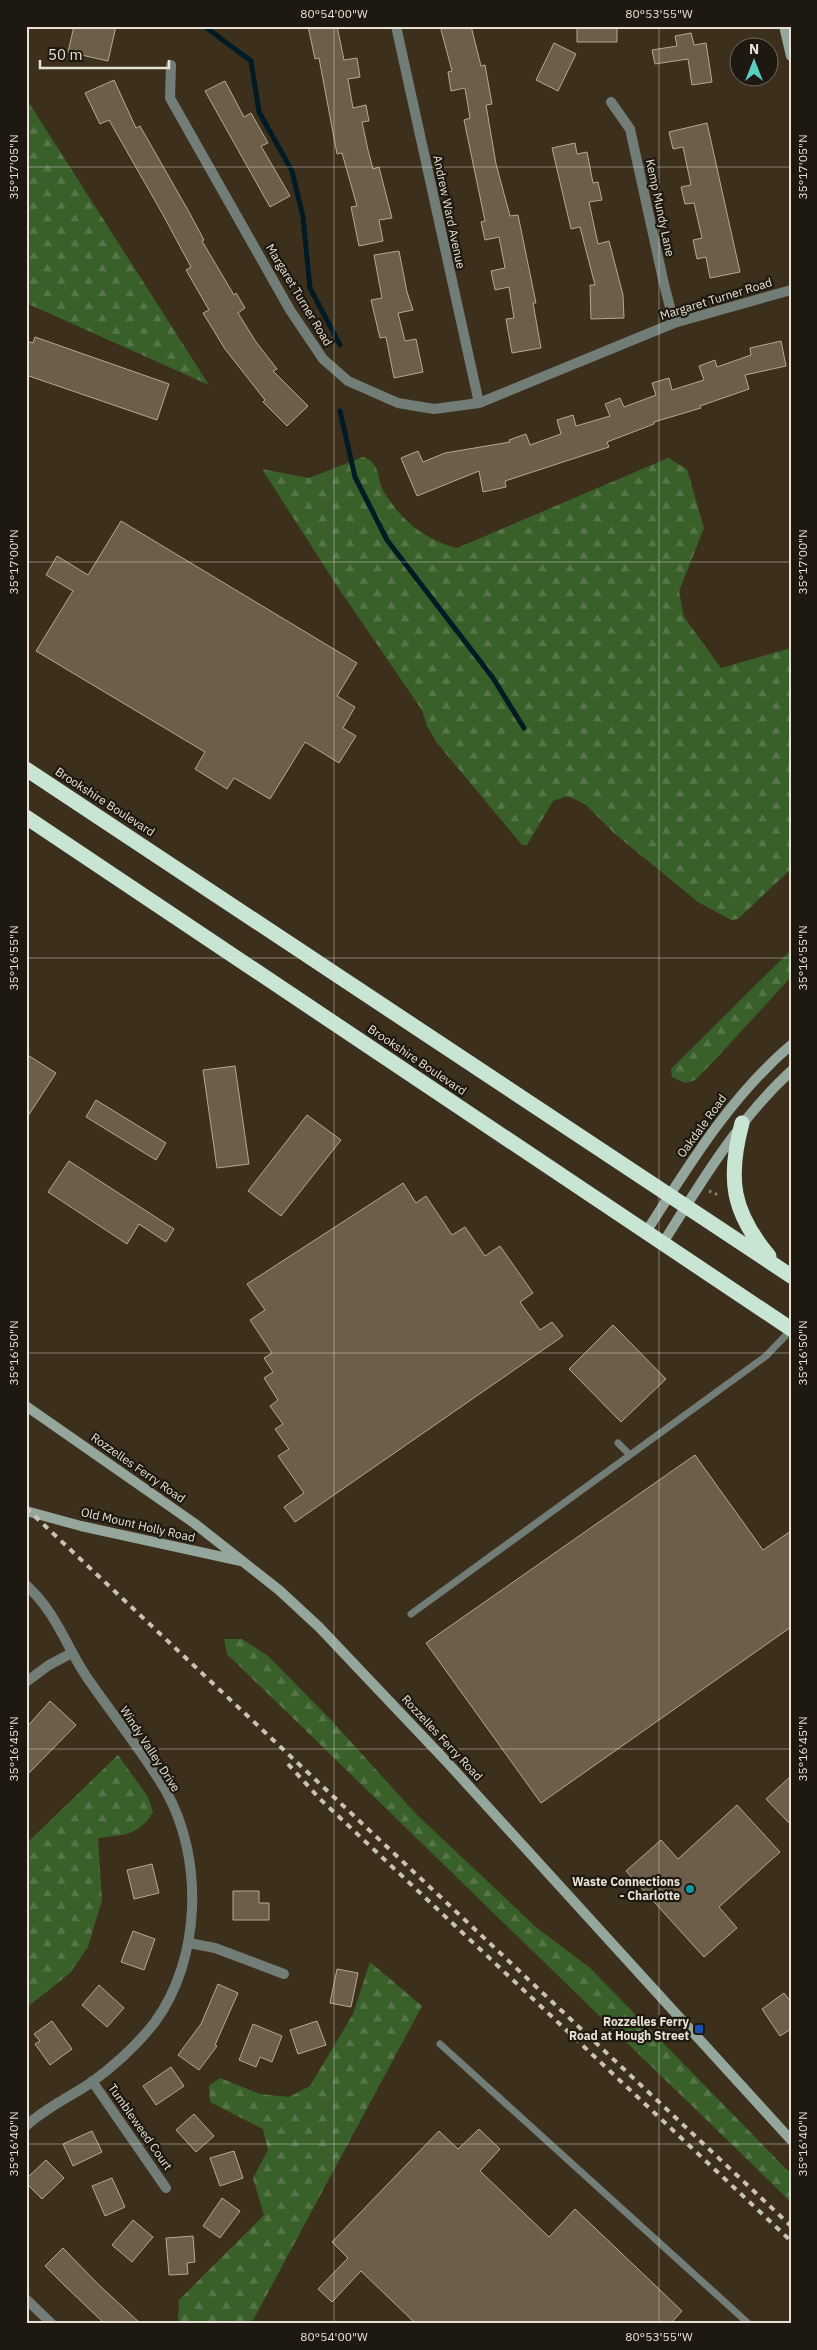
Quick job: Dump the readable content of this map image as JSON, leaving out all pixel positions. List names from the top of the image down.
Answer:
{
  "streets": {
    "highway": ["Brookshire Boulevard"],
    "street": [
      "Kemp Mundy Lane",
      "Andrew Ward Avenue",
      "Margaret Turner Road",
      "Oakdale Road",
      "Rozzelles Ferry Road",
      "Old Mount Holly Road",
      "Windy Valley Drive",
      "Tumbleweed Court"
    ]
  },
  "crossings": [
    ["Kemp Mundy Lane", "Margaret Turner Road"],
    ["Andrew Ward Avenue", "Margaret Turner Road"],
    ["Brookshire Boulevard", "Oakdale Road"],
    ["Rozzelles Ferry Road", "Old Mount Holly Road"],
    ["Windy Valley Drive", "Tumbleweed Court"]
  ],
  "places": {
    "other": ["Waste Connections - Charlotte"],
    "transit": ["Rozzelles Ferry Road at Hough Street"]
  },
  "scale_bar": "50 m",
  "north": "top",
  "coordinates": [
    "80°54'00\"W",
    "80°53'55\"W",
    "35°17'05\"N",
    "35°17'00\"N",
    "35°16'55\"N",
    "35°16'50\"N",
    "35°16'45\"N",
    "35°16'40\"N"
  ]
}
